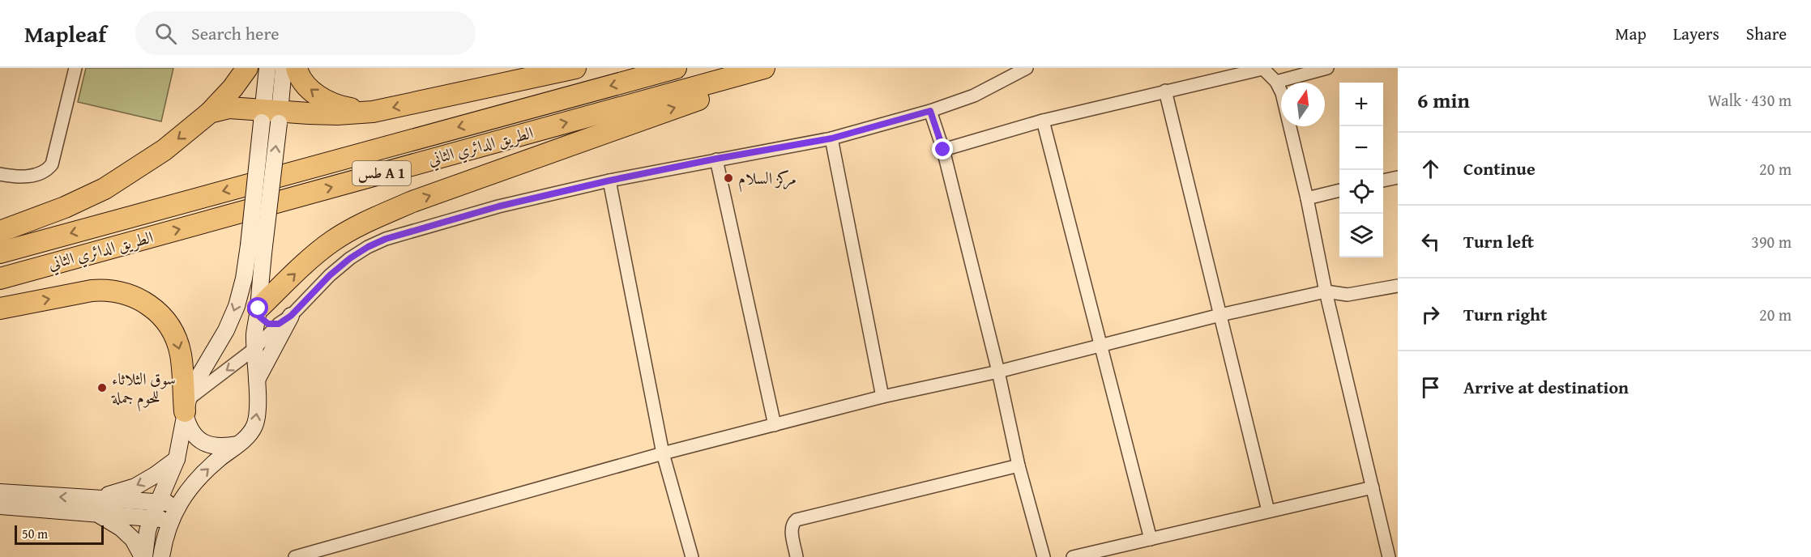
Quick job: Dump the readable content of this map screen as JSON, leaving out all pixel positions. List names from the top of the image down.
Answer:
{
  "streets": {
    "highway": ["الطريق الدائري الثاني", "طس A 1"]
  },
  "places": ["مركز السلام", "سوق الثلاثاء للحوم جملة"],
  "scale_bar": "50 m",
  "north": "top",
  "page": {
    "header": "Mapleaf",
    "search": "Search here",
    "nav": ["Map", "Layers", "Share"],
    "heading": ["6 min", "Walk · 430 m"],
    "map_buttons": ["+", "−"],
    "list": [
      ["Continue", "20 m"],
      ["Turn left", "390 m"],
      ["Turn right", "20 m"],
      "Arrive at destination"
    ],
    "scale": "50 m"
  }
}
